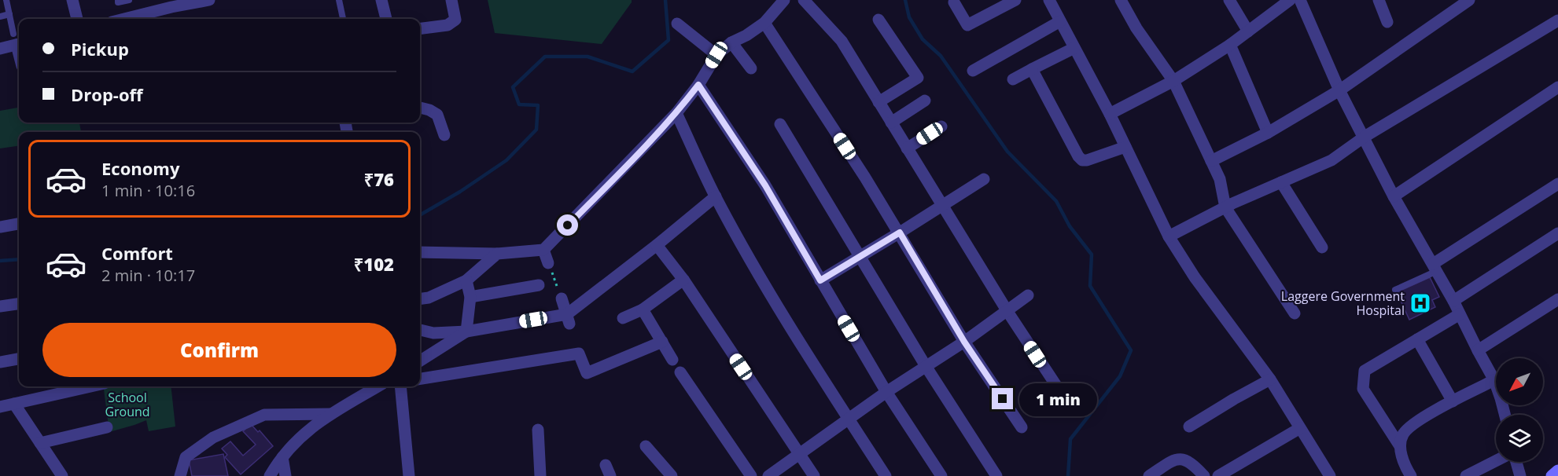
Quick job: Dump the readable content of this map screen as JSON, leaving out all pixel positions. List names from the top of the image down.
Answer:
{
  "parks": ["School Ground"],
  "places": {
    "hospital": ["Laggere Government Hospital"]
  },
  "north": "bottom left",
  "page": {
    "banner": ["Pickup", "Drop-off"],
    "list": [
      {
        "name": "Economy",
        "note": "1 min · 10:16",
        "value": "₹76"
      },
      {
        "name": "Comfort",
        "note": "2 min · 10:17",
        "value": "₹102"
      }
    ],
    "buttons": "Confirm",
    "bubble": "1 min"
  }
}
